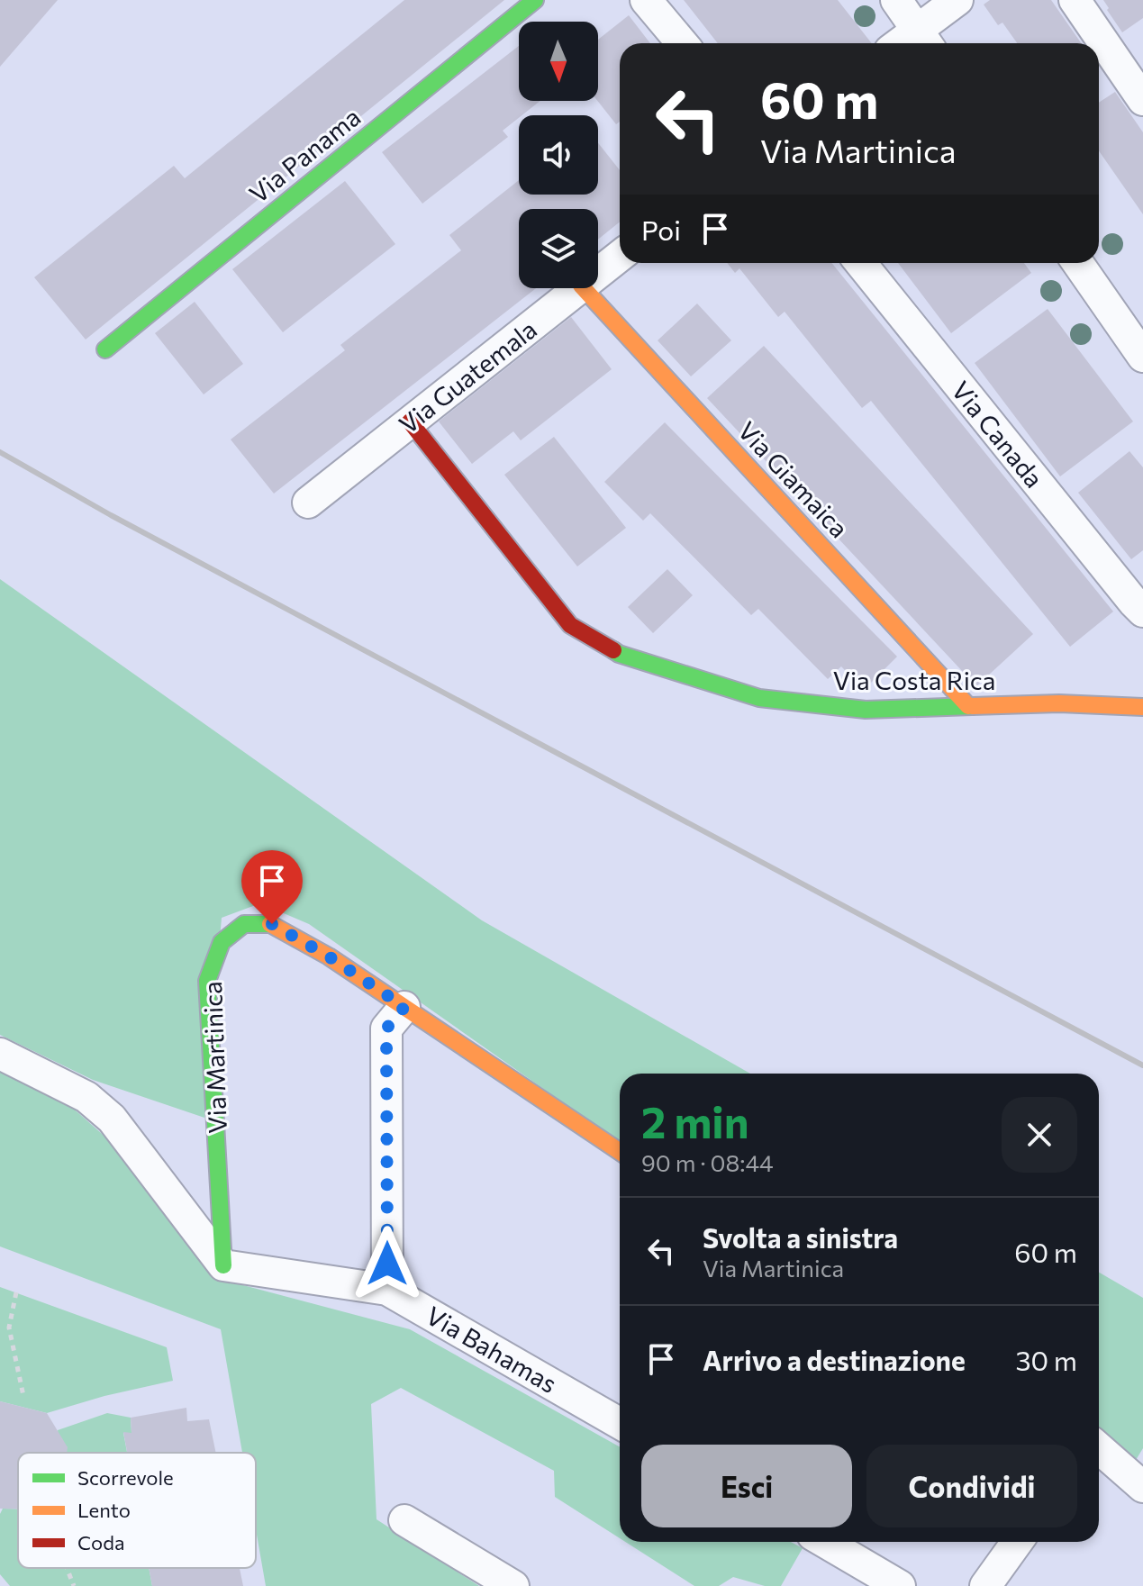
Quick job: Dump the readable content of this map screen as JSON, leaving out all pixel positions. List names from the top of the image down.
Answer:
{
  "streets": {
    "street": [
      "Via Panama",
      "Via Guatemala",
      "Via Canada",
      "Via Giamaica",
      "Via Costa Rica",
      "Via Martinica",
      "Via Bahamas"
    ]
  },
  "crossings": [
    ["Via Guatemala", "Via Costa Rica"],
    ["Via Giamaica", "Via Costa Rica"],
    ["Via Martinica", "Via Bahamas"]
  ],
  "legend": ["Scorrevole", "Lento", "Coda"],
  "north": "bottom",
  "page": {
    "turn": ["60 m", "Via Martinica"],
    "then": "Poi",
    "heading": ["2 min", "90 m · 08:44"],
    "list": [
      {
        "name": "Svolta a sinistra",
        "note": "Via Martinica",
        "value": "60 m"
      },
      {
        "name": "Arrivo a destinazione",
        "value": "30 m"
      }
    ],
    "buttons": ["Esci", "Condividi"]
  }
}
